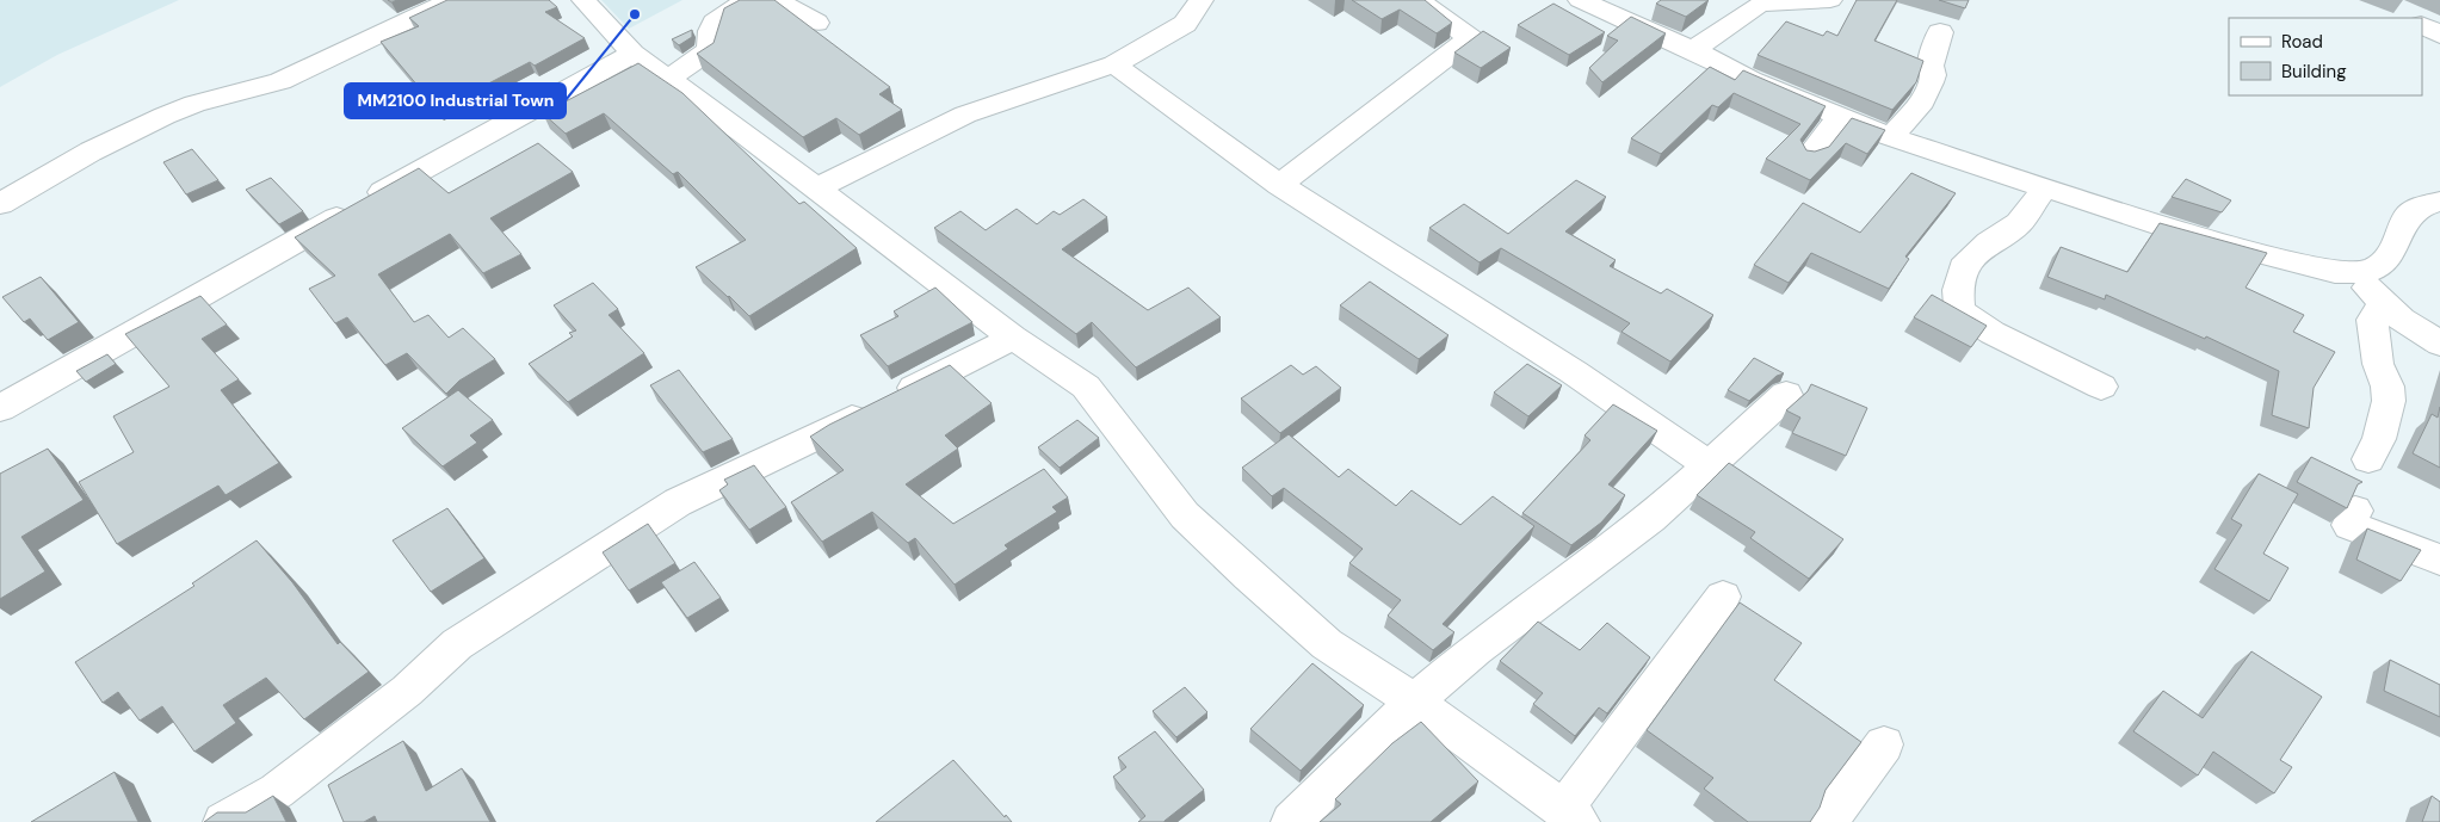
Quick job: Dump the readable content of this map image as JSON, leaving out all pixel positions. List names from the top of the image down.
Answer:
{
  "places": ["MM2100 Industrial Town"],
  "legend": ["Road", "Building"]
}
